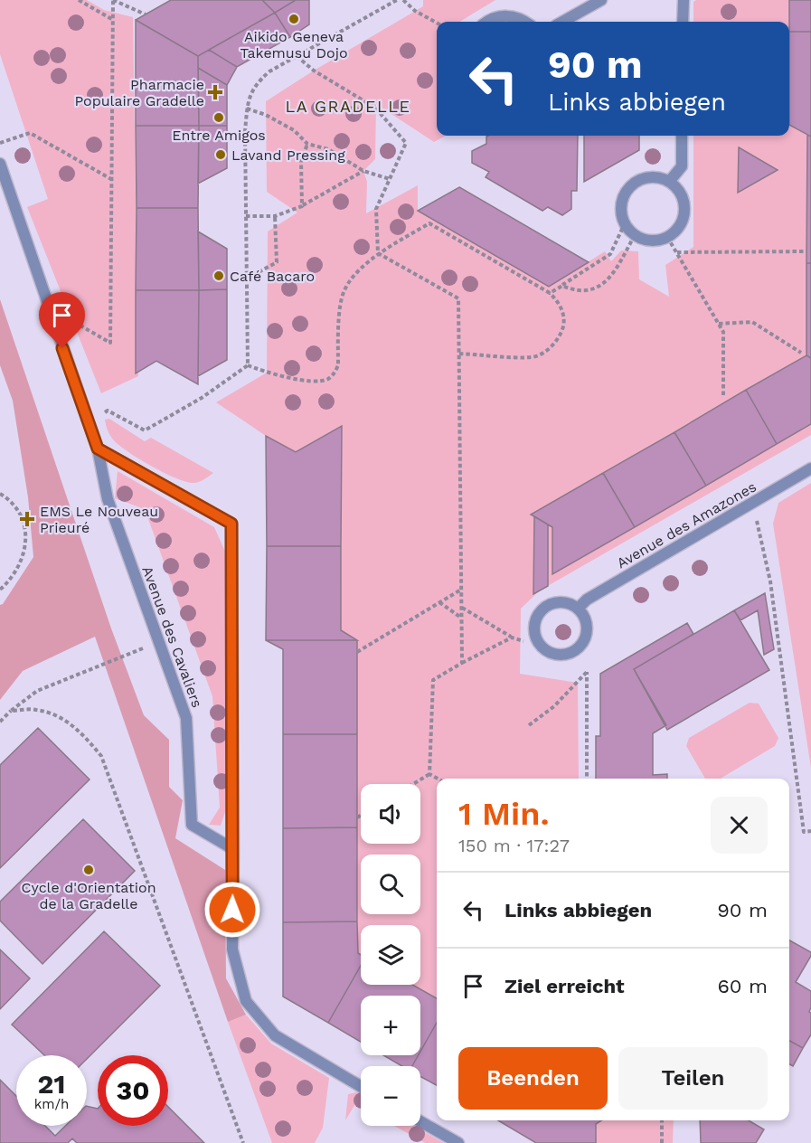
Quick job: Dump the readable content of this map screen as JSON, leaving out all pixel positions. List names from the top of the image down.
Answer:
{
  "streets": {
    "street": ["Avenue des Amazones", "Avenue des Cavaliers"]
  },
  "districts": ["LA GRADELLE"],
  "places": {
    "other": [
      "Aikido Geneva Takemusu Dojo",
      "Entre Amigos",
      "Lavand Pressing",
      "Café Bacaro",
      "Cycle d'Orientation de la Gradelle"
    ],
    "health": ["Pharmacie Populaire Gradelle", "EMS Le Nouveau Prieuré"]
  },
  "page": {
    "turn": ["90 m", "Links abbiegen"],
    "heading": ["1 Min.", "150 m · 17:27"],
    "map_buttons": ["+", "−"],
    "list": [
      {
        "name": "Links abbiegen",
        "value": "90 m"
      },
      {
        "name": "Ziel erreicht",
        "value": "60 m"
      }
    ],
    "buttons": ["Beenden", "Teilen"],
    "speed": "21 km/h",
    "limit": "30"
  }
}
